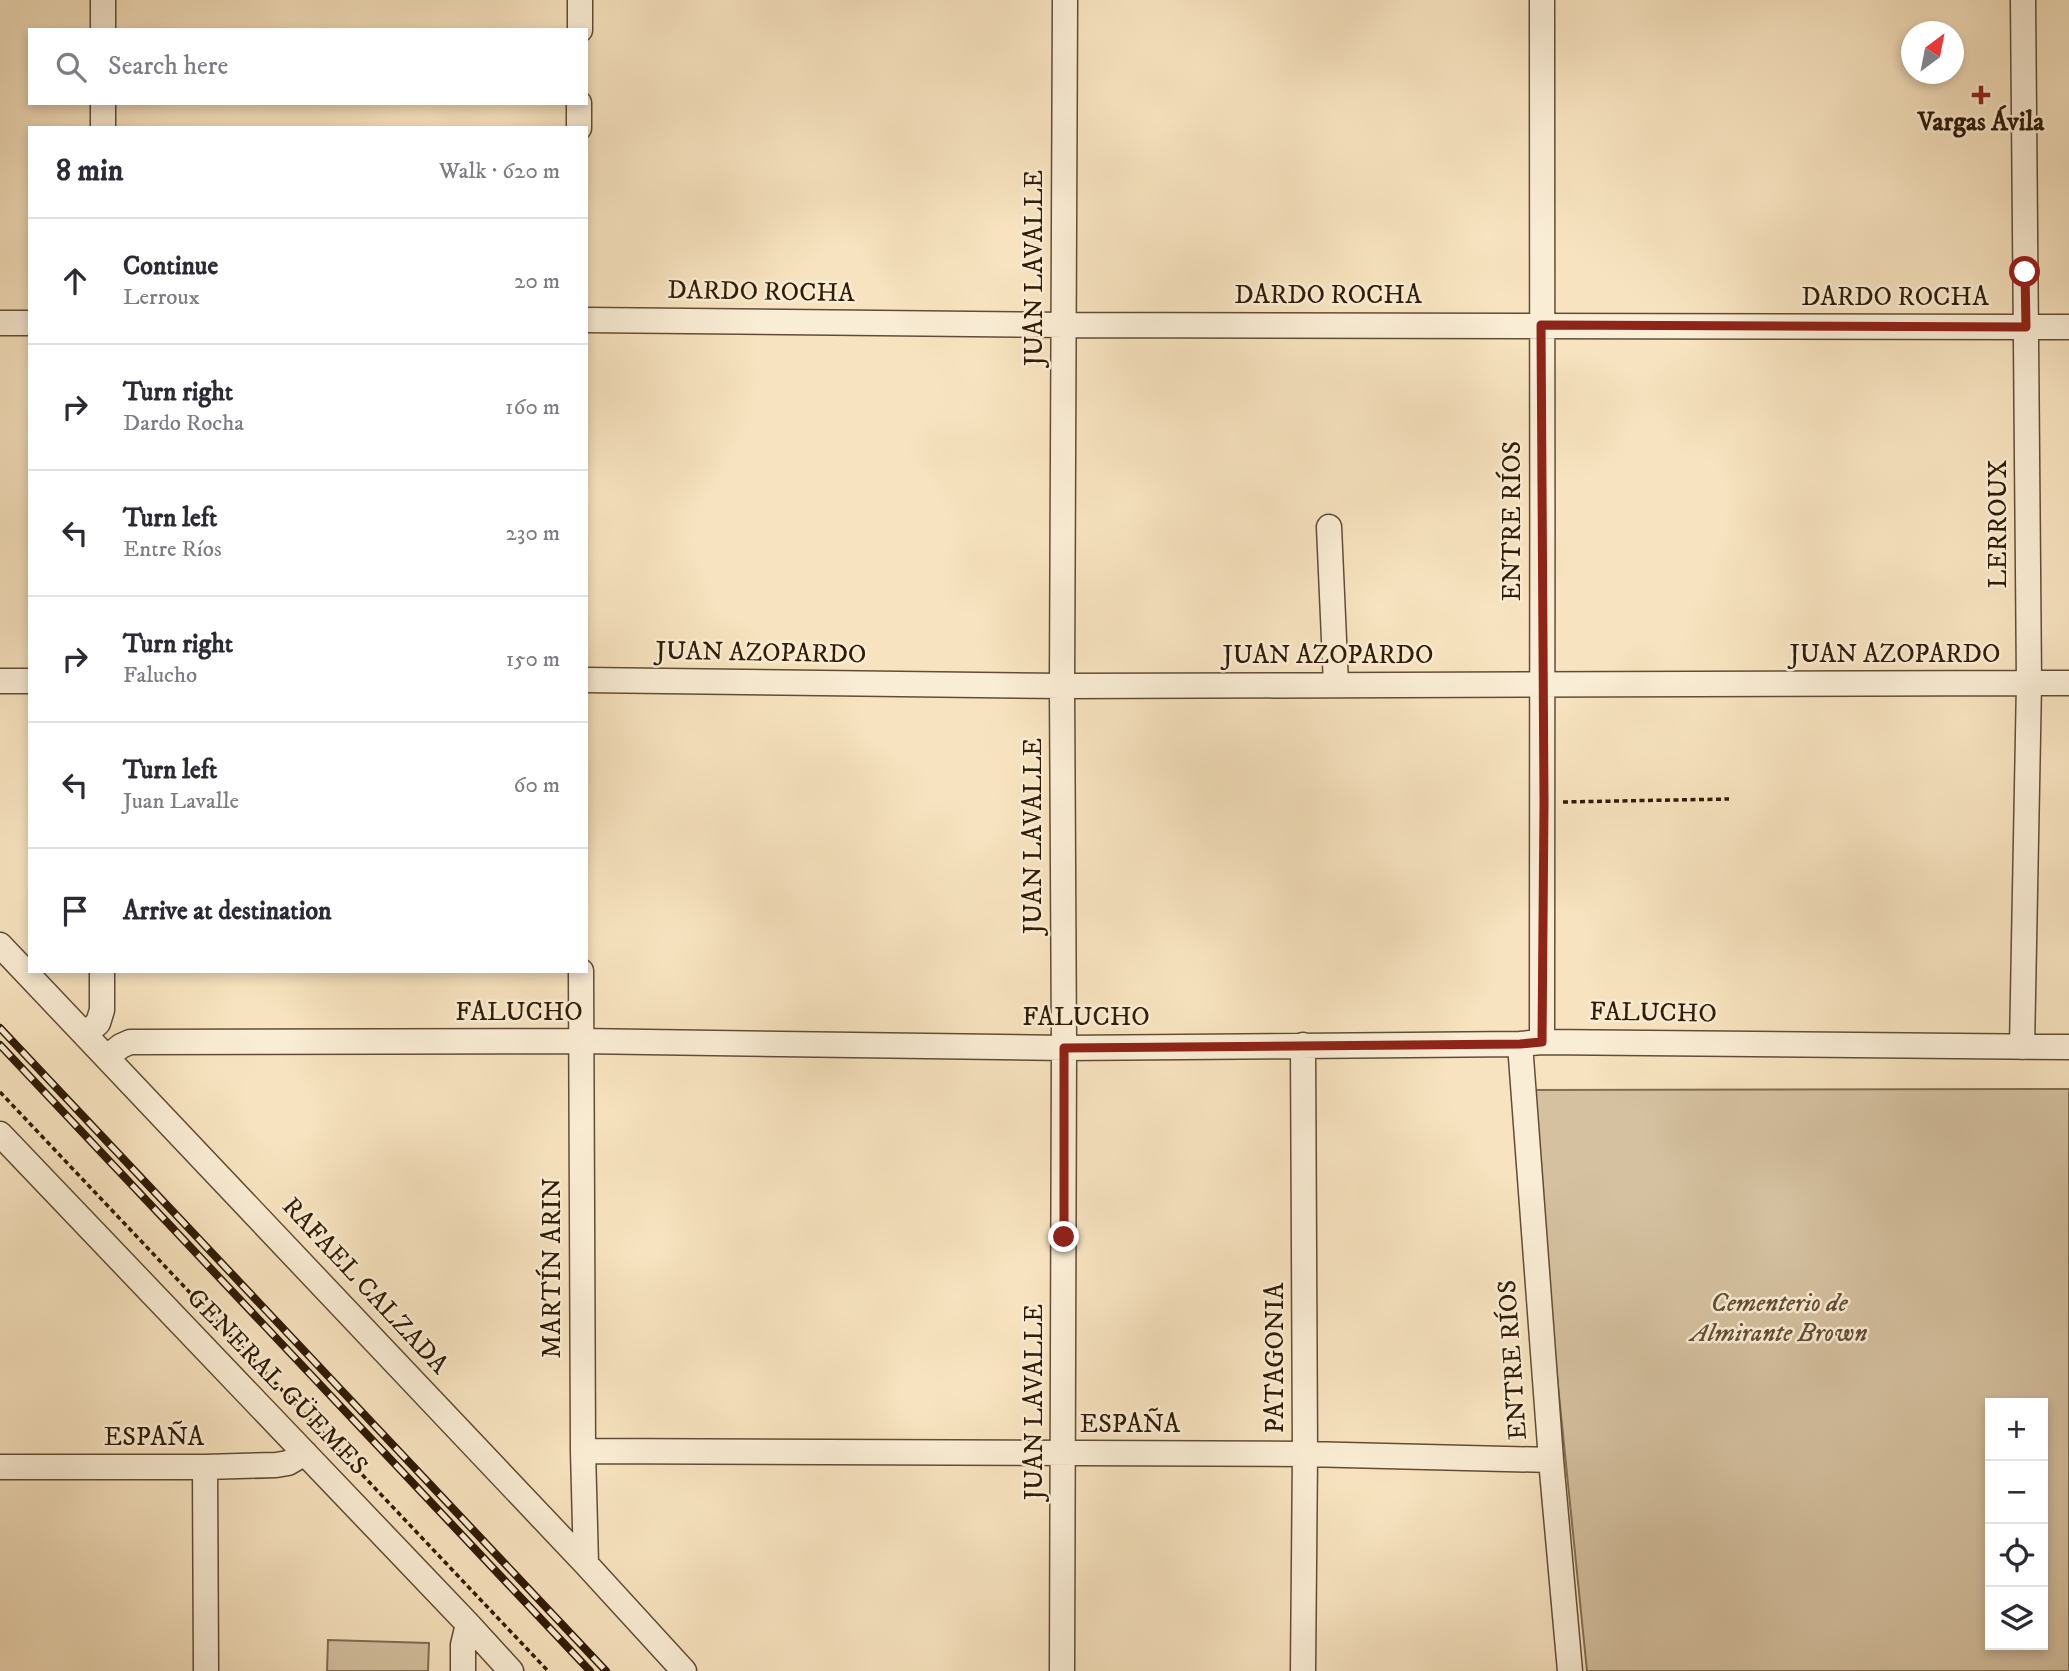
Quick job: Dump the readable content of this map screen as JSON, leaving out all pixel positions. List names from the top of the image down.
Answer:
{
  "streets": {
    "street": [
      "JUAN LAVALLE",
      "DARDO ROCHA",
      "ENTRE RÍOS",
      "LERROUX",
      "JUAN AZOPARDO",
      "FALUCHO",
      "MARTÍN ARIN",
      "RAFAEL CALZADA",
      "PATAGONIA",
      "GENERAL GÜEMES",
      "ESPAÑA"
    ]
  },
  "crossings": [
    ["JUAN LAVALLE", "DARDO ROCHA"],
    ["JUAN LAVALLE", "JUAN AZOPARDO"],
    ["JUAN LAVALLE", "FALUCHO"],
    ["JUAN LAVALLE", "ESPAÑA"],
    ["DARDO ROCHA", "ENTRE RÍOS"],
    ["DARDO ROCHA", "LERROUX"],
    ["ENTRE RÍOS", "JUAN AZOPARDO"],
    ["ENTRE RÍOS", "FALUCHO"],
    ["ENTRE RÍOS", "ESPAÑA"],
    ["LERROUX", "JUAN AZOPARDO"],
    ["LERROUX", "FALUCHO"],
    ["FALUCHO", "MARTÍN ARIN"],
    ["FALUCHO", "RAFAEL CALZADA"],
    ["FALUCHO", "PATAGONIA"],
    ["MARTÍN ARIN", "RAFAEL CALZADA"],
    ["MARTÍN ARIN", "ESPAÑA"],
    ["PATAGONIA", "ESPAÑA"],
    ["GENERAL GÜEMES", "ESPAÑA"]
  ],
  "parks": ["Cementerio de Almirante Brown"],
  "places": {
    "health": ["Vargas Ávila"]
  },
  "north": "top right",
  "page": {
    "search": "Search here",
    "heading": ["8 min", "Walk · 620 m"],
    "list": [
      ["Continue", "Lerroux", "20 m"],
      ["Turn right", "Dardo Rocha", "160 m"],
      ["Turn left", "Entre Ríos", "230 m"],
      ["Turn right", "Falucho", "150 m"],
      ["Turn left", "Juan Lavalle", "60 m"],
      "Arrive at destination"
    ],
    "map_buttons": ["+", "−"]
  }
}
